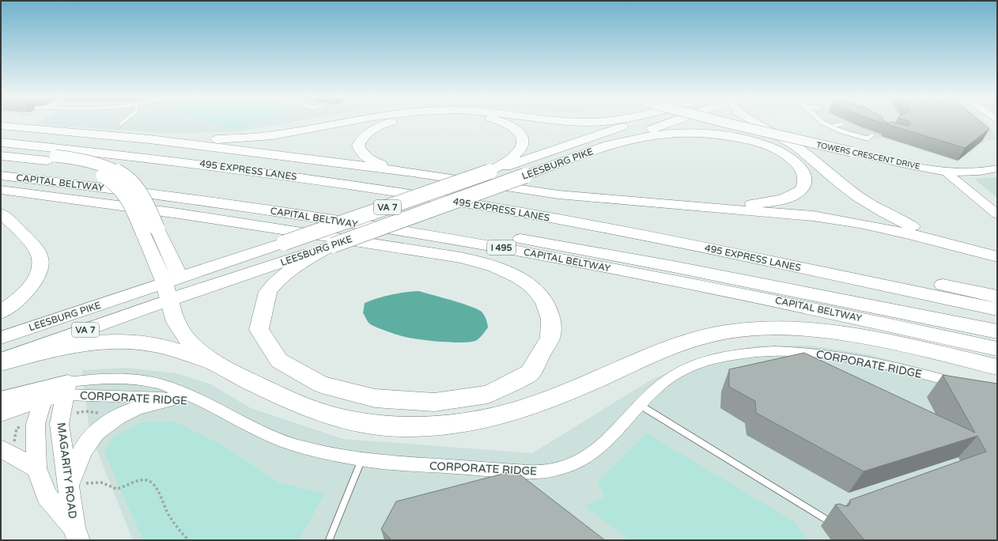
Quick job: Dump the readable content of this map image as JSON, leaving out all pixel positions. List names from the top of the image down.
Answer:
{
  "streets": {
    "highway": [
      "LEESBURG PIKE",
      "495 EXPRESS LANES",
      "CAPITAL BELTWAY",
      "VA 7",
      "I 495"
    ],
    "street": ["TOWERS CRESCENT DRIVE", "CORPORATE RIDGE", "MAGARITY ROAD"]
  },
  "crossings": [
    ["CORPORATE RIDGE", "MAGARITY ROAD"]
  ]
}
